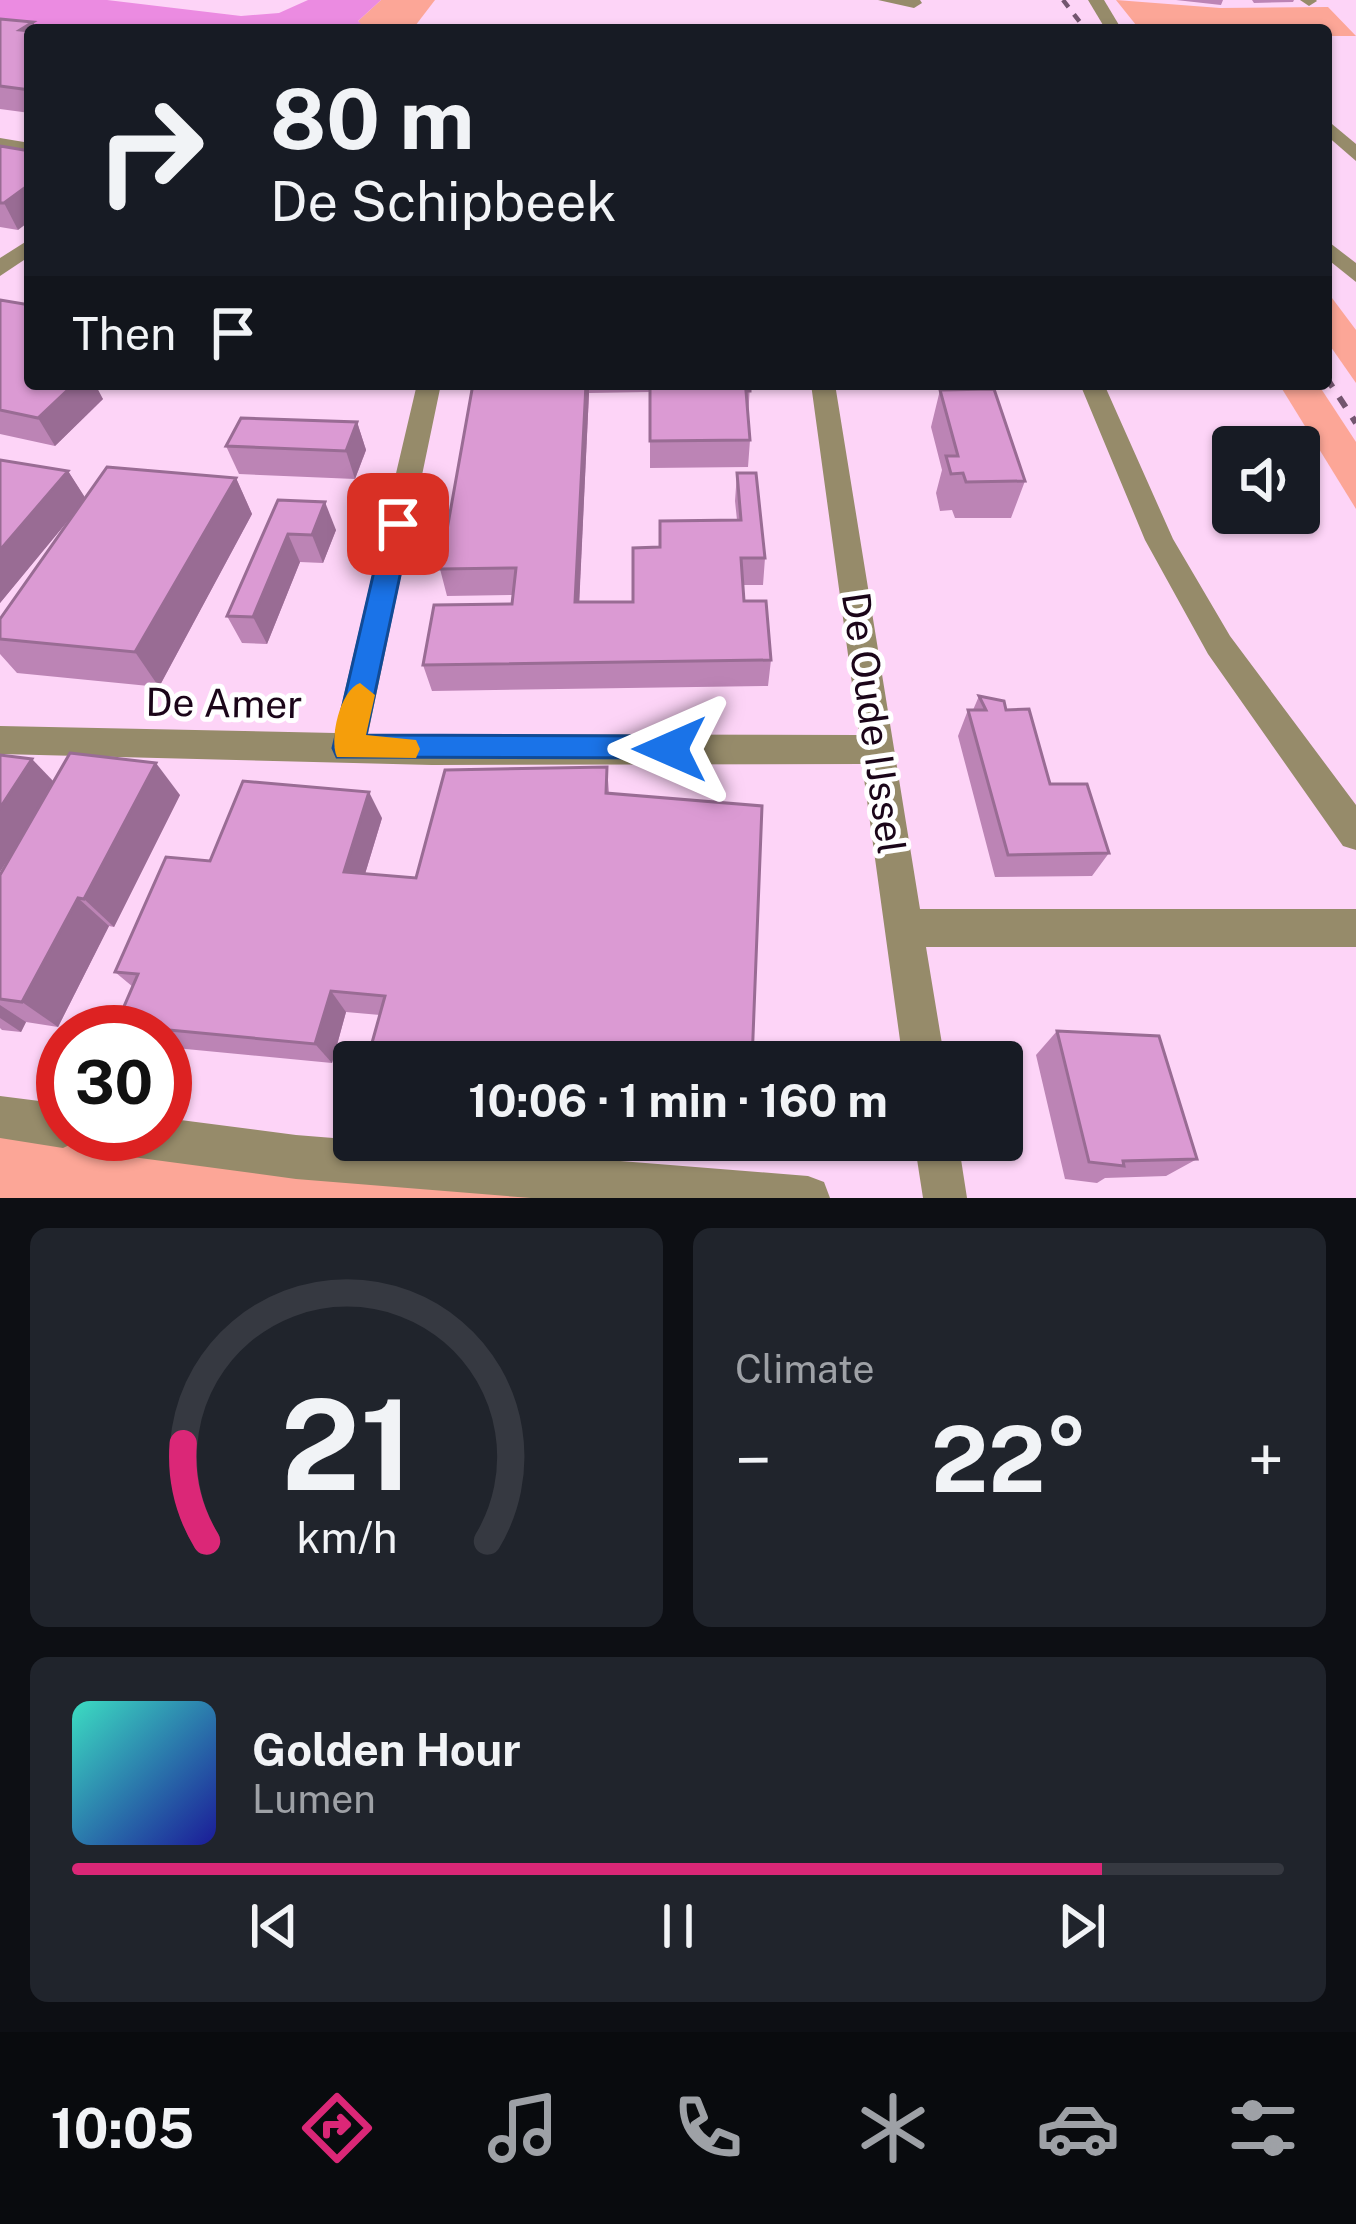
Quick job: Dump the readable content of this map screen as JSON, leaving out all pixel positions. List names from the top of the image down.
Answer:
{
  "streets": {
    "street": ["De Amer", "De Oude IJssel"]
  },
  "crossings": [
    ["De Amer", "De Oude IJssel"]
  ],
  "page": {
    "turn": ["80 m", "De Schipbeek"],
    "then": "Then",
    "limit": "30",
    "trip": "10:06 · 1 min · 160 m",
    "tile": "Climate",
    "heat": ["−", "22°", "+"],
    "song": ["Golden Hour", "Lumen"],
    "tabs": "10:05",
    "gauge": ["21", "km/h"]
  }
}
